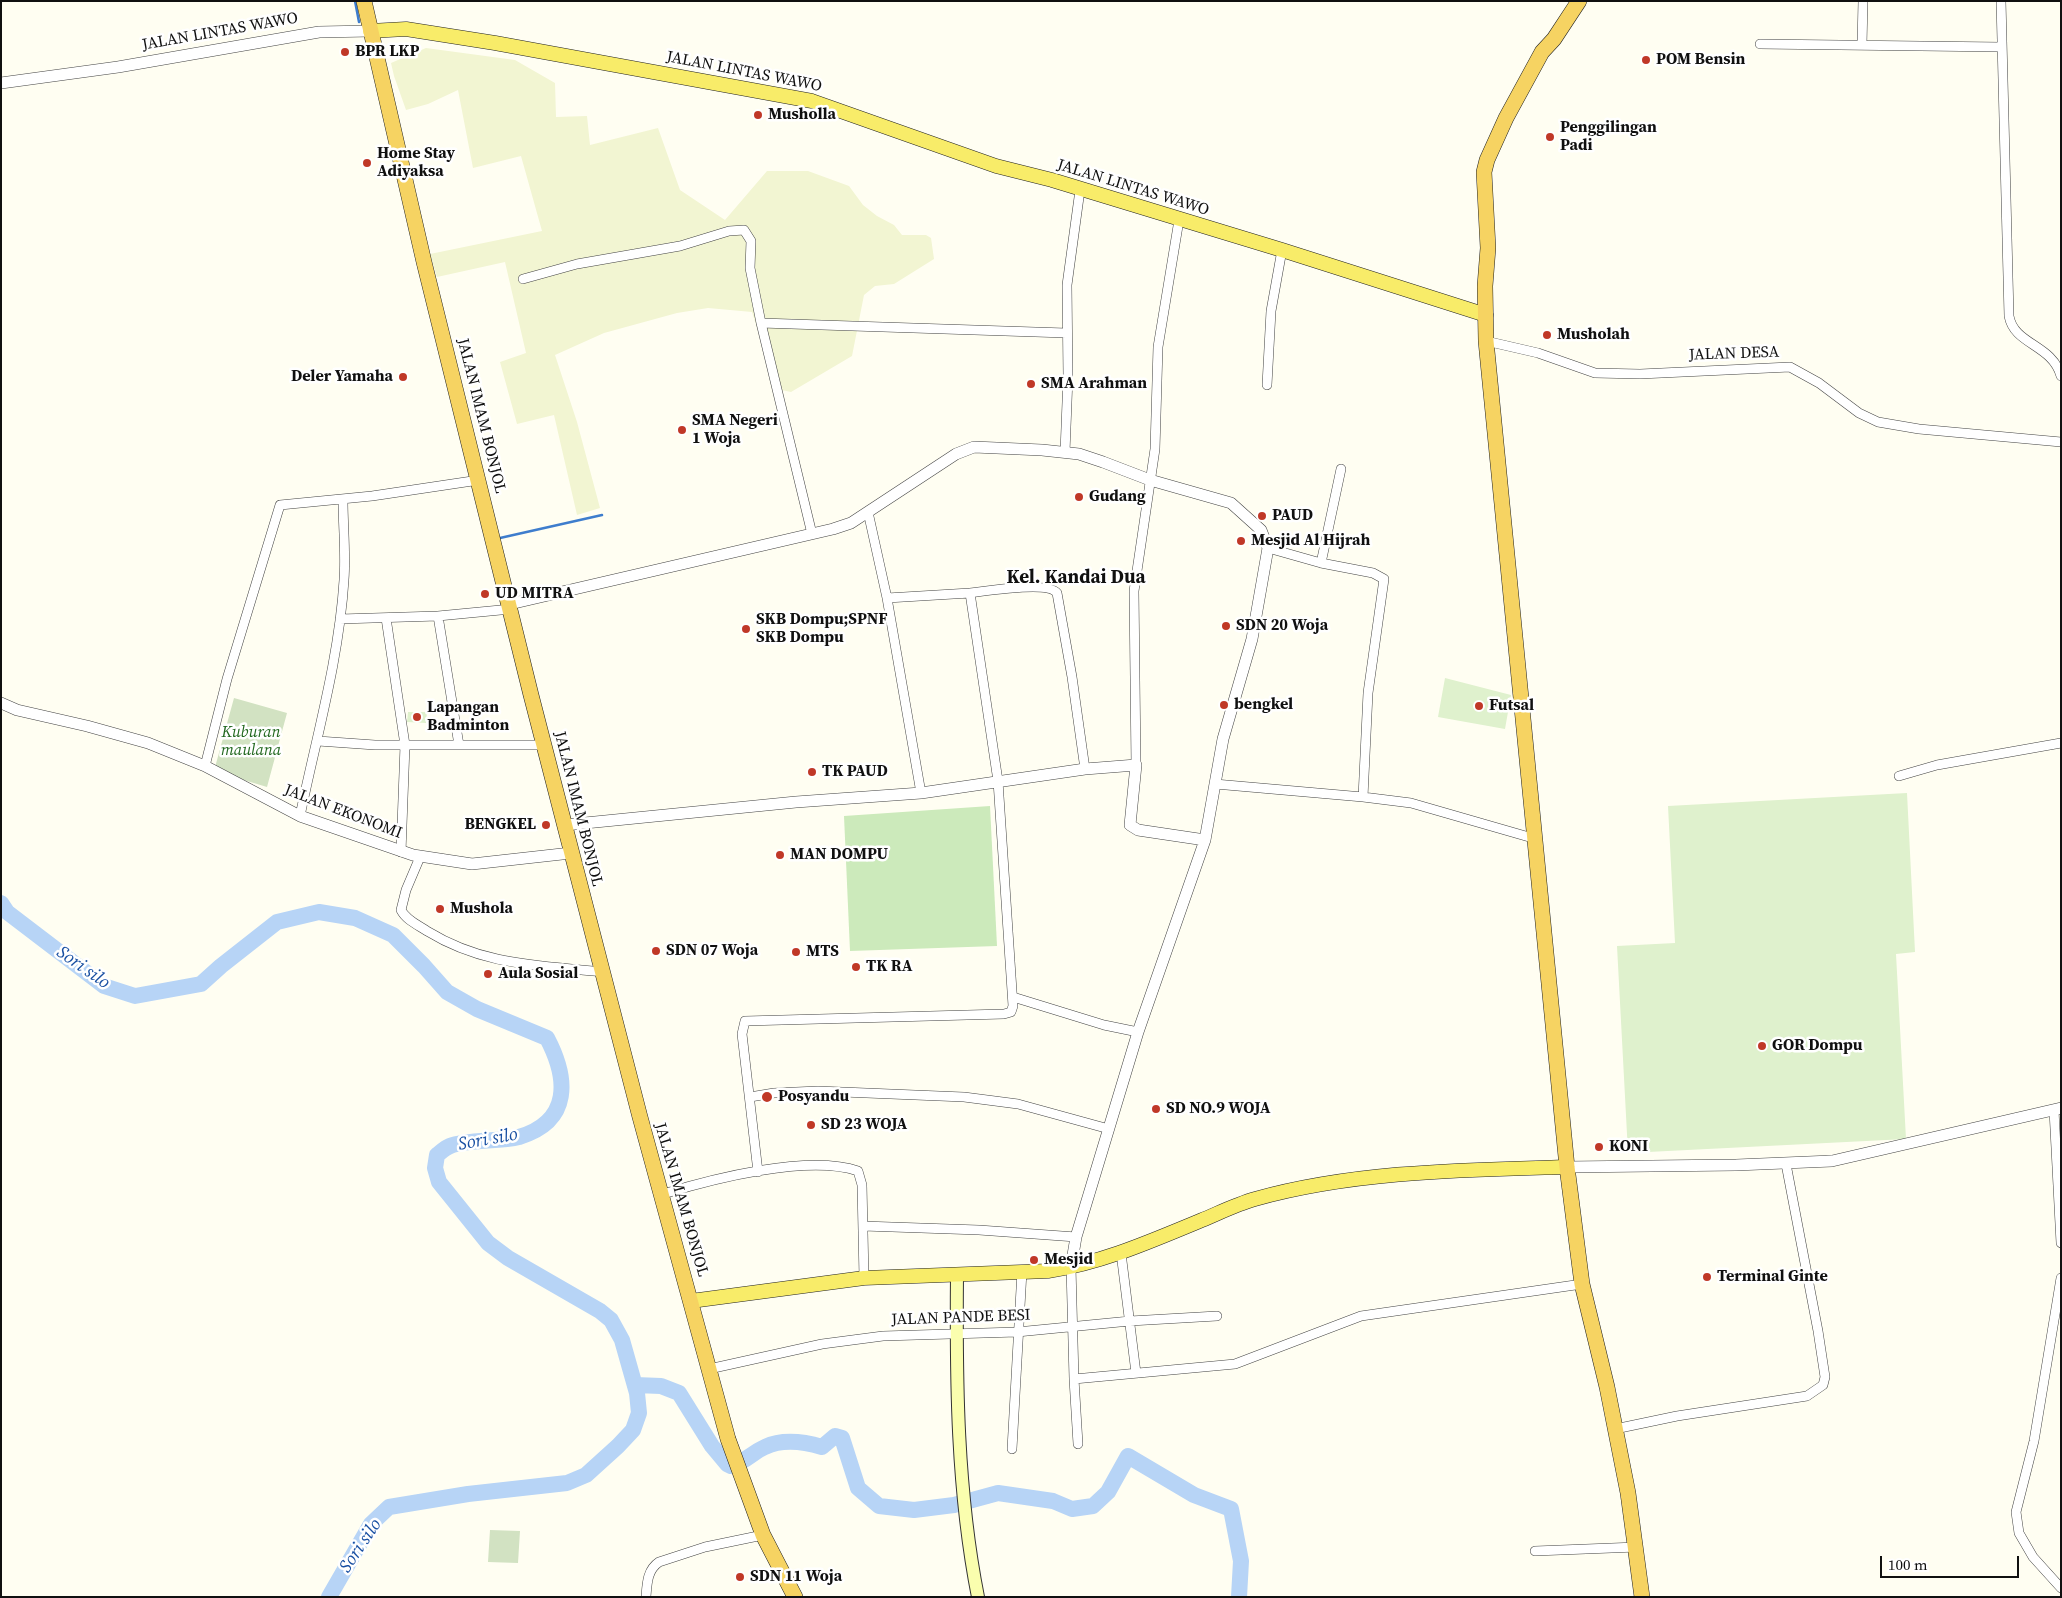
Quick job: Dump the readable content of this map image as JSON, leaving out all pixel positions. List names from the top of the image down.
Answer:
{
  "streets": {
    "highway": ["JALAN IMAM BONJOL"],
    "main road": ["JALAN LINTAS WAWO"],
    "street": ["JALAN DESA", "JALAN EKONOMI", "JALAN PANDE BESI"]
  },
  "crossings": [
    ["JALAN LINTAS WAWO", "JALAN IMAM BONJOL"],
    ["JALAN IMAM BONJOL", "JALAN EKONOMI"],
    ["JALAN IMAM BONJOL", "JALAN PANDE BESI"]
  ],
  "districts": ["Kel. Kandai Dua"],
  "water": ["Sori silo"],
  "parks": ["Kuburan maulana"],
  "places": [
    "BPR LKP",
    "POM Bensin",
    "Musholla",
    "Penggilingan Padi",
    "Home Stay Adiyaksa",
    "Musholah",
    "Deler Yamaha",
    "SMA Arahman",
    "SMA Negeri 1 Woja",
    "Gudang",
    "PAUD",
    "Mesjid Al Hijrah",
    "UD MITRA",
    "SDN 20 Woja",
    "SKB Dompu;SPNF SKB Dompu",
    "bengkel",
    "Futsal",
    "Lapangan Badminton",
    "TK PAUD",
    "BENGKEL",
    "MAN DOMPU",
    "Mushola",
    "SDN 07 Woja",
    "MTS",
    "TK RA",
    "Aula Sosial",
    "GOR Dompu",
    "Posyandu",
    "SD NO.9 WOJA",
    "SD 23 WOJA",
    "KONI",
    "Mesjid",
    "Terminal Ginte",
    "SDN 11 Woja"
  ],
  "scale_bar": "100 m"
}
